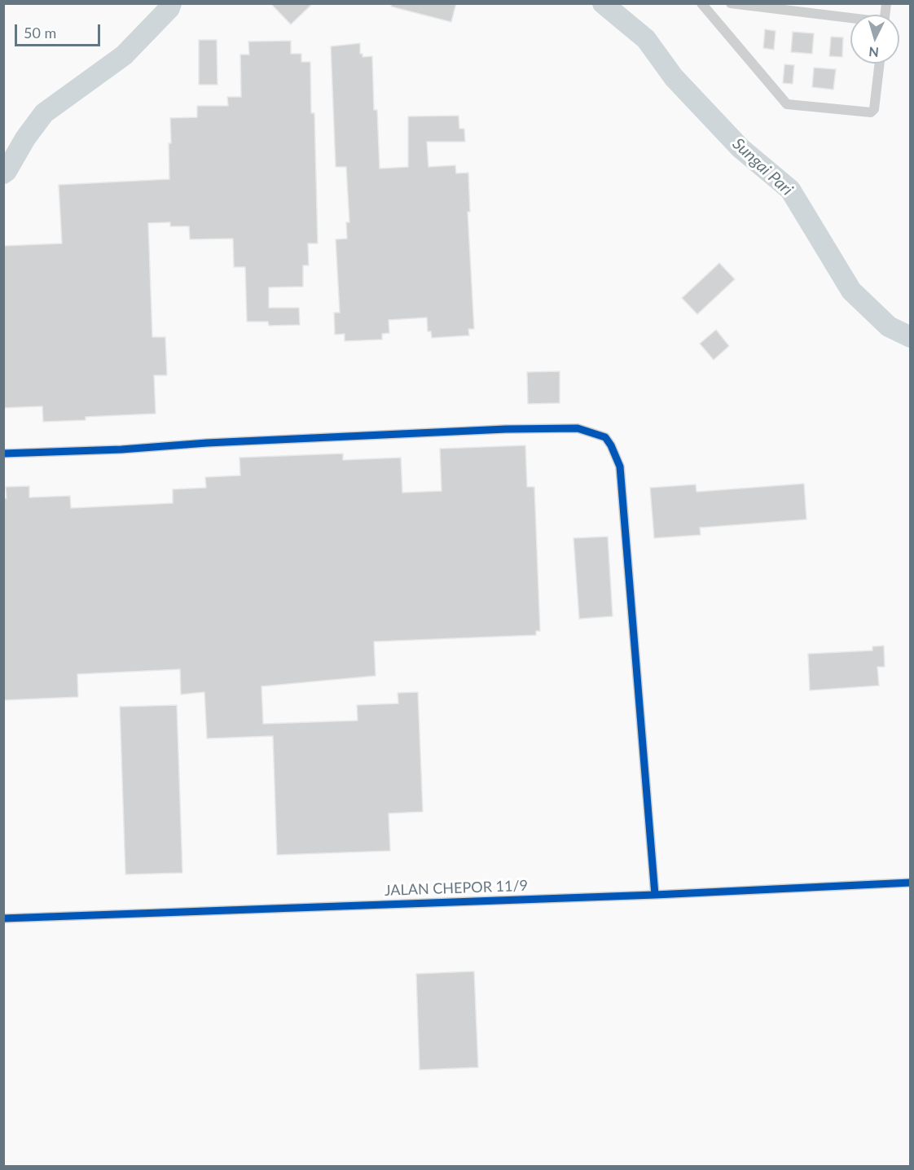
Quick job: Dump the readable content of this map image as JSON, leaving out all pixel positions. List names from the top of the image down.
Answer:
{
  "streets": {
    "street": ["JALAN CHEPOR 11/9"]
  },
  "water": ["Sungai Pari"],
  "scale_bar": "50 m",
  "north": "bottom"
}
